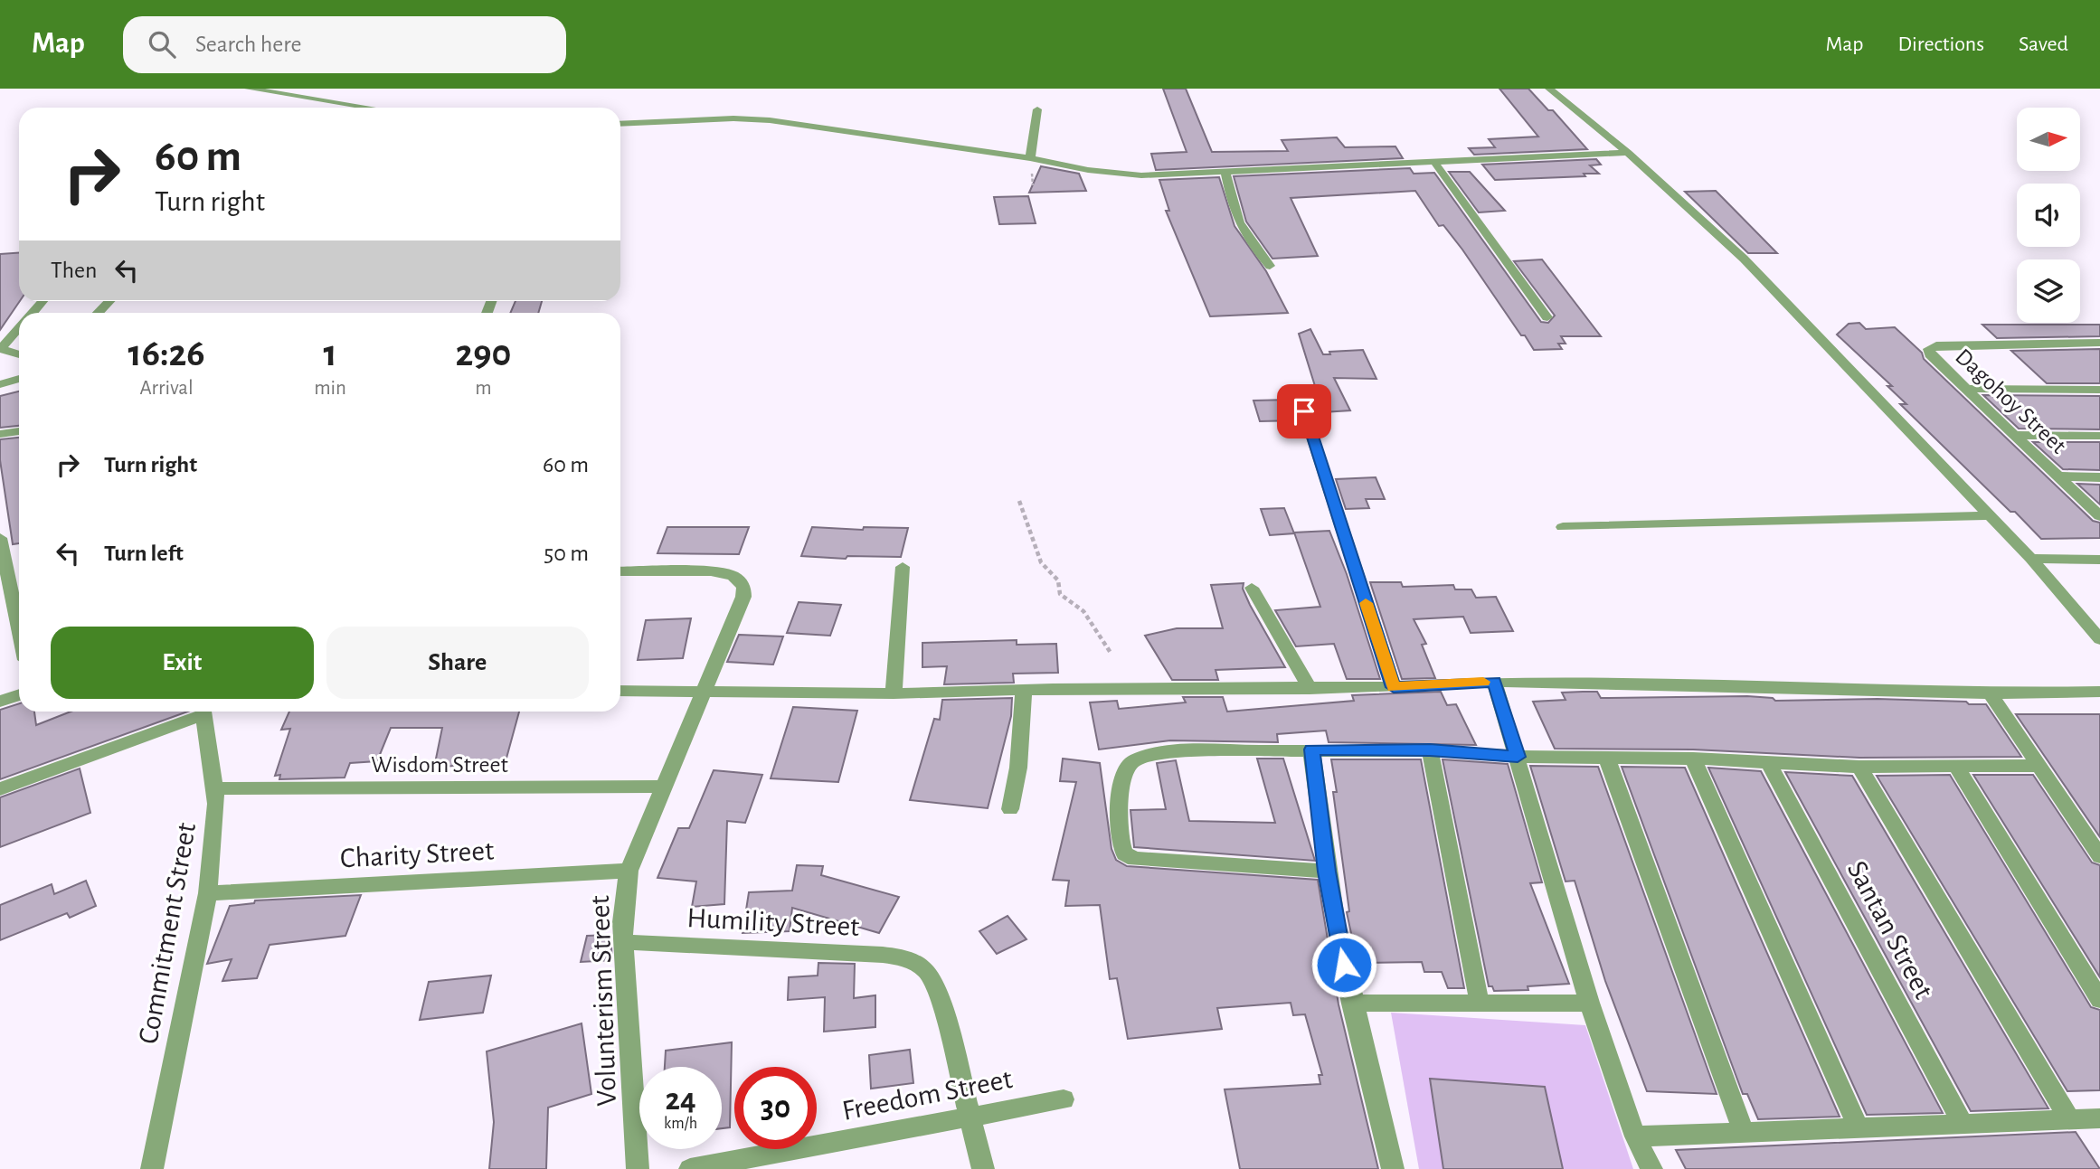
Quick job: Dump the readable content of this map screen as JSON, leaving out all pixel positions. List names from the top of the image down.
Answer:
{
  "streets": {
    "street": [
      "Dagohoy Street",
      "Wisdom Street",
      "Charity Street",
      "Humility Street",
      "Santan Street",
      "Commitment Street",
      "Volunterism Street",
      "Freedom Street"
    ]
  },
  "crossings": [
    ["Wisdom Street", "Commitment Street"],
    ["Wisdom Street", "Volunterism Street"],
    ["Charity Street", "Commitment Street"],
    ["Charity Street", "Volunterism Street"],
    ["Humility Street", "Volunterism Street"],
    ["Humility Street", "Freedom Street"]
  ],
  "north": "right",
  "page": {
    "header": "Map",
    "search": "Search here",
    "nav": ["Map", "Directions", "Saved"],
    "turn": ["60 m", "Turn right"],
    "then": "Then",
    "eta": [
      "16:26",
      "Arrival",
      "1",
      "min",
      "290",
      "m"
    ],
    "list": [
      {
        "name": "Turn right",
        "value": "60 m"
      },
      {
        "name": "Turn left",
        "value": "50 m"
      }
    ],
    "buttons": ["Exit", "Share"],
    "speed": "24 km/h",
    "limit": "30"
  }
}
